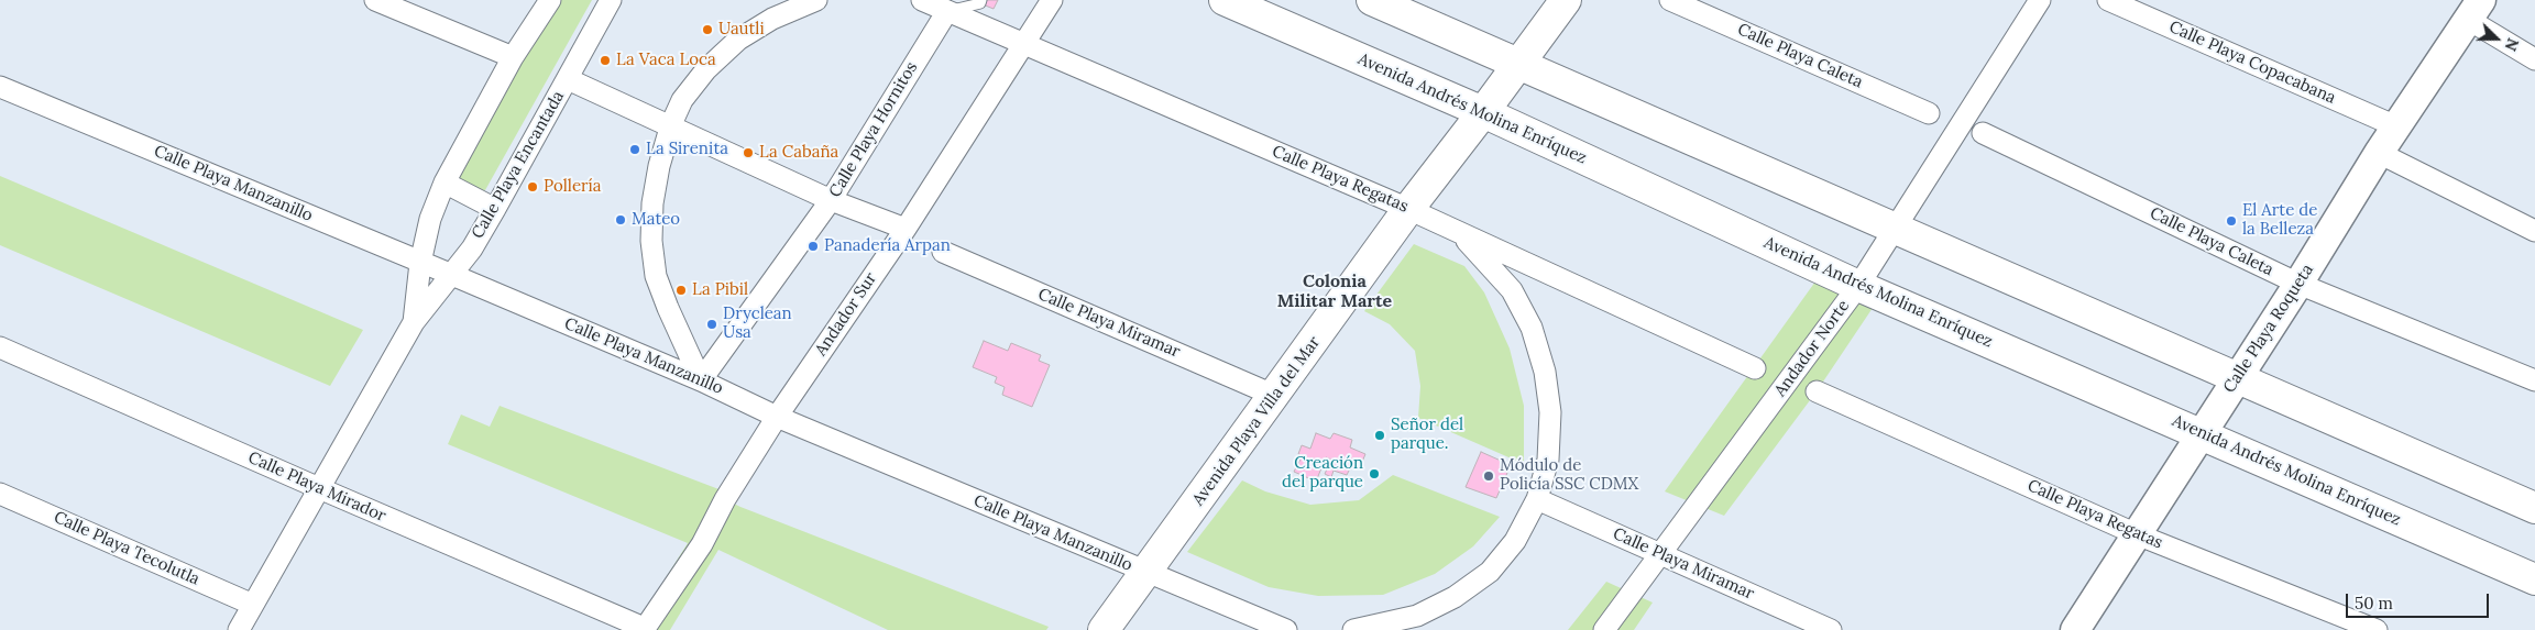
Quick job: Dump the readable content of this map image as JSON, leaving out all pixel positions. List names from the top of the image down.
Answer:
{
  "streets": {
    "main road": ["Avenida Andrés Molina Enríquez", "Avenida Playa Villa del Mar"],
    "street": [
      "Calle Playa Caleta",
      "Calle Playa Copacabana",
      "Calle Playa Hornitos",
      "Calle Playa Encantada",
      "Calle Playa Regatas",
      "Calle Playa Manzanillo",
      "Andador Sur",
      "Calle Playa Miramar",
      "Calle Playa Roqueta",
      "Andador Norte",
      "Calle Playa Mirador",
      "Calle Playa Tecolutla"
    ]
  },
  "crossings": [
    ["Calle Playa Caleta", "Calle Playa Roqueta"],
    ["Calle Playa Copacabana", "Calle Playa Roqueta"],
    ["Avenida Andrés Molina Enríquez", "Calle Playa Roqueta"],
    ["Avenida Andrés Molina Enríquez", "Andador Norte"],
    ["Avenida Andrés Molina Enríquez", "Avenida Playa Villa del Mar"],
    ["Calle Playa Hornitos", "Calle Playa Regatas"],
    ["Calle Playa Hornitos", "Calle Playa Manzanillo"],
    ["Calle Playa Encantada", "Calle Playa Manzanillo"],
    ["Calle Playa Encantada", "Calle Playa Mirador"],
    ["Calle Playa Encantada", "Calle Playa Tecolutla"],
    ["Calle Playa Regatas", "Andador Sur"],
    ["Calle Playa Regatas", "Calle Playa Roqueta"],
    ["Calle Playa Regatas", "Avenida Playa Villa del Mar"],
    ["Calle Playa Manzanillo", "Andador Sur"],
    ["Calle Playa Manzanillo", "Avenida Playa Villa del Mar"],
    ["Andador Sur", "Calle Playa Mirador"],
    ["Calle Playa Miramar", "Andador Norte"],
    ["Calle Playa Miramar", "Avenida Playa Villa del Mar"]
  ],
  "districts": ["Colonia Militar Marte"],
  "places": [
    "Uautli",
    "La Vaca Loca",
    "La Sirenita",
    "La Cabaña",
    "Pollería",
    "Mateo",
    "El Arte de la Belleza",
    "Panadería Arpan",
    "La Pibil",
    "Dryclean Usa",
    "Señor del parque.",
    "Creación del parque",
    "Módulo de Policía SSC CDMX"
  ],
  "scale_bar": "50 m",
  "north": "right"
}
